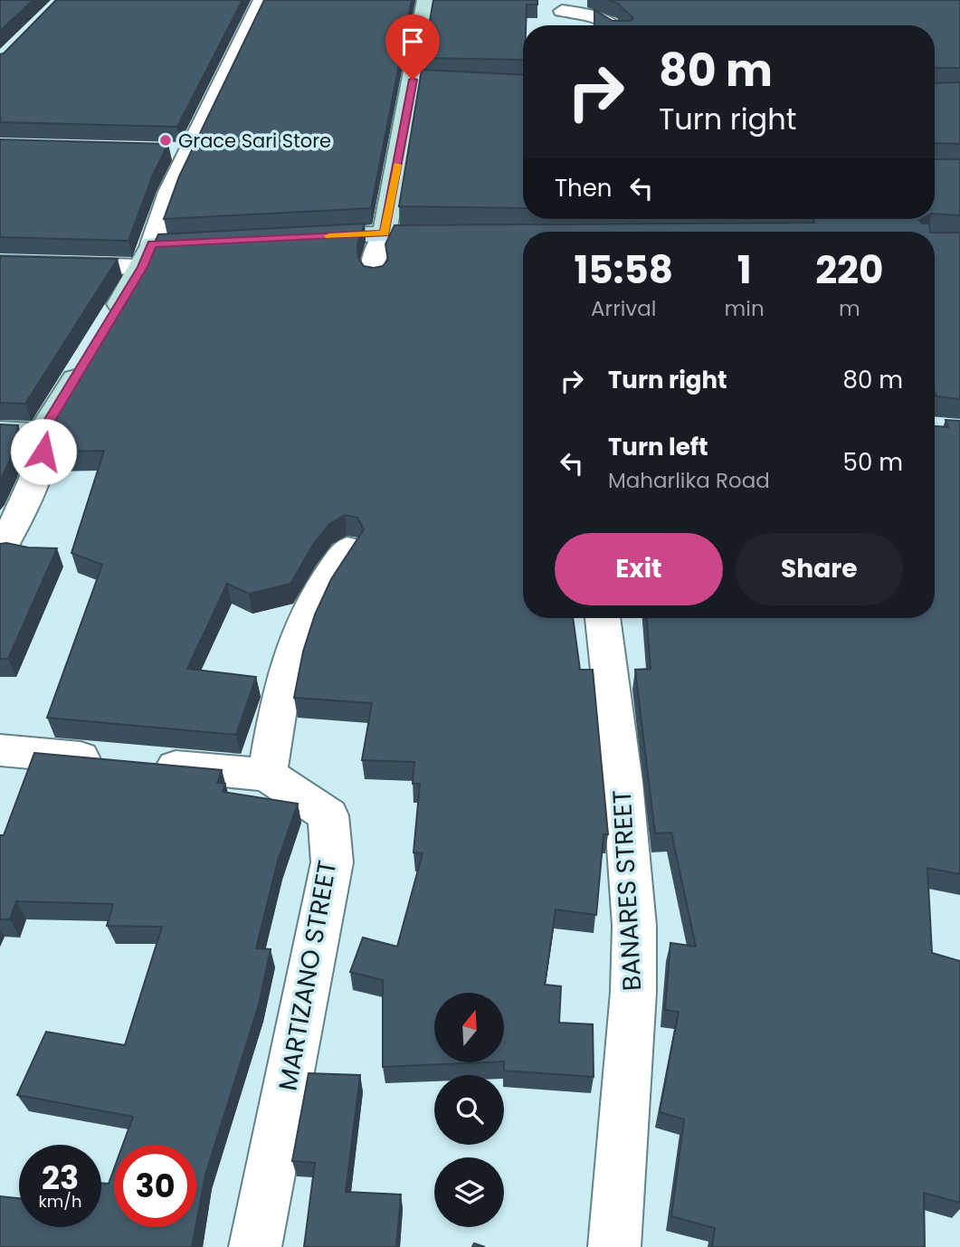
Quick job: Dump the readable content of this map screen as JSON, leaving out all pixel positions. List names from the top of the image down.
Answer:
{
  "streets": {
    "street": ["BANARES STREET", "MARTIZANO STREET"]
  },
  "places": ["Grace Sari Store"],
  "north": "top",
  "page": {
    "turn": ["80 m", "Turn right"],
    "then": "Then",
    "eta": [
      "15:58",
      "Arrival",
      "1",
      "min",
      "220",
      "m"
    ],
    "list": [
      {
        "name": "Turn right",
        "value": "80 m"
      },
      {
        "name": "Turn left",
        "note": "Maharlika Road",
        "value": "50 m"
      }
    ],
    "buttons": ["Exit", "Share"],
    "speed": "23 km/h",
    "limit": "30"
  }
}
